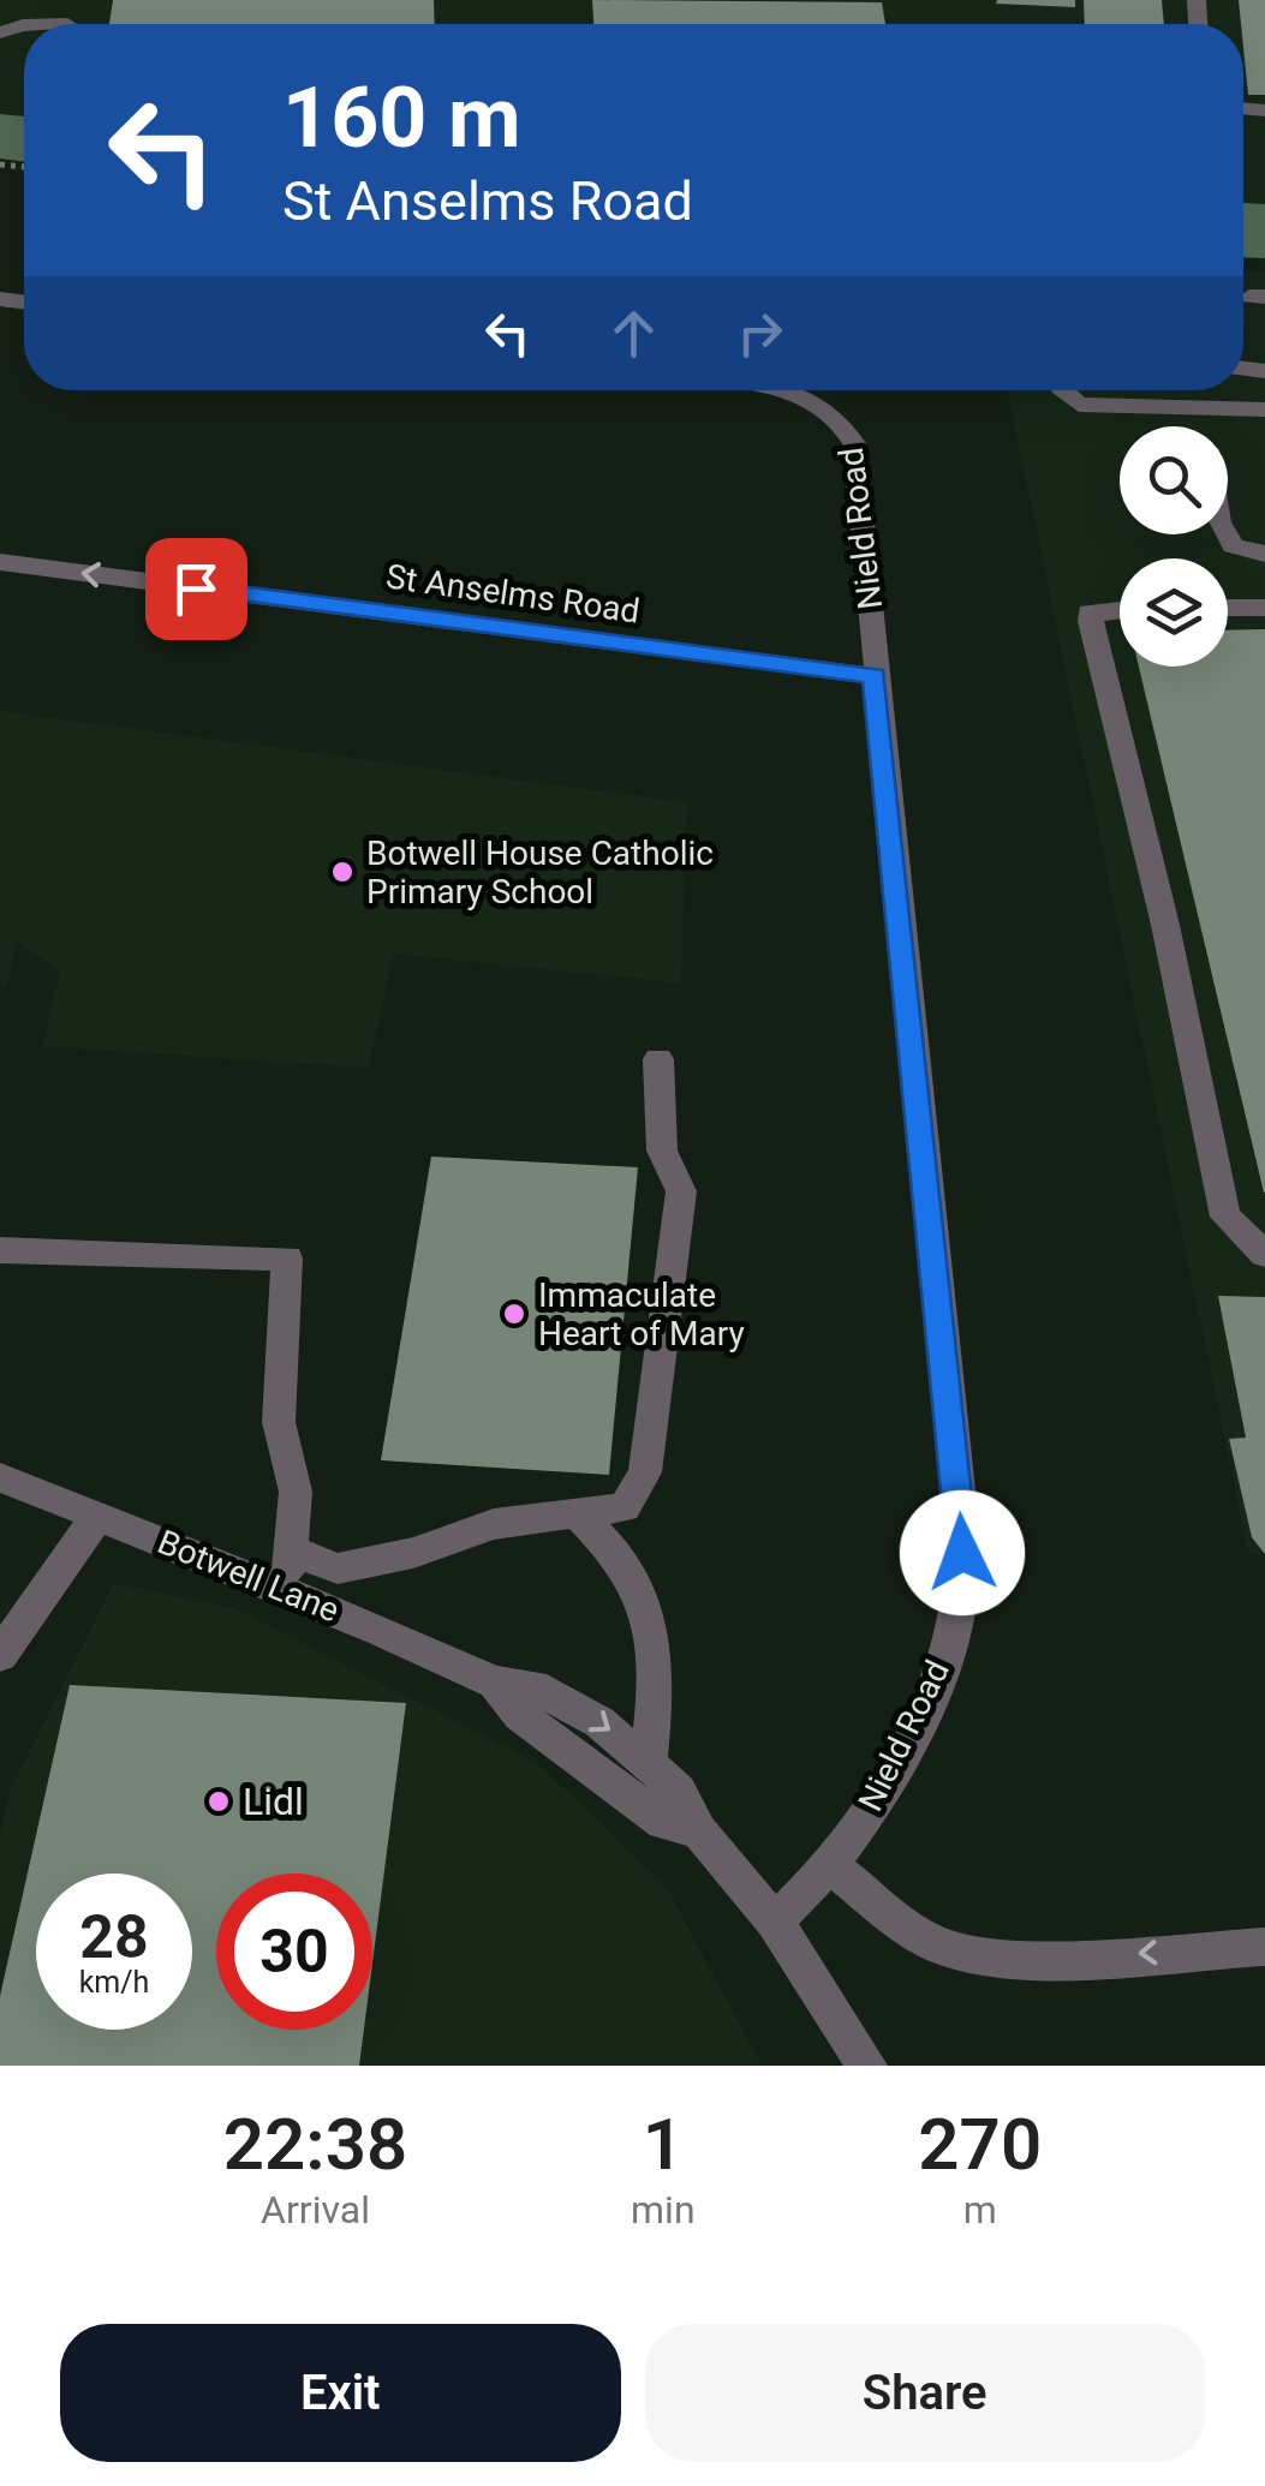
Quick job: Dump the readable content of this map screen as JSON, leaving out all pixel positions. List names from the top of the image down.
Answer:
{
  "streets": {
    "street": ["Nield Road", "St Anselms Road", "Botwell Lane"]
  },
  "crossings": [
    ["Nield Road", "St Anselms Road"],
    ["Nield Road", "Botwell Lane"]
  ],
  "one_way": ["St Anselms Road"],
  "places": ["Botwell House Catholic Primary School", "Immaculate Heart of Mary", "Lidl"],
  "page": {
    "turn": ["160 m", "St Anselms Road"],
    "speed": "28 km/h",
    "limit": "30",
    "eta": [
      "22:38",
      "Arrival",
      "1",
      "min",
      "270",
      "m"
    ],
    "buttons": ["Exit", "Share"]
  }
}
